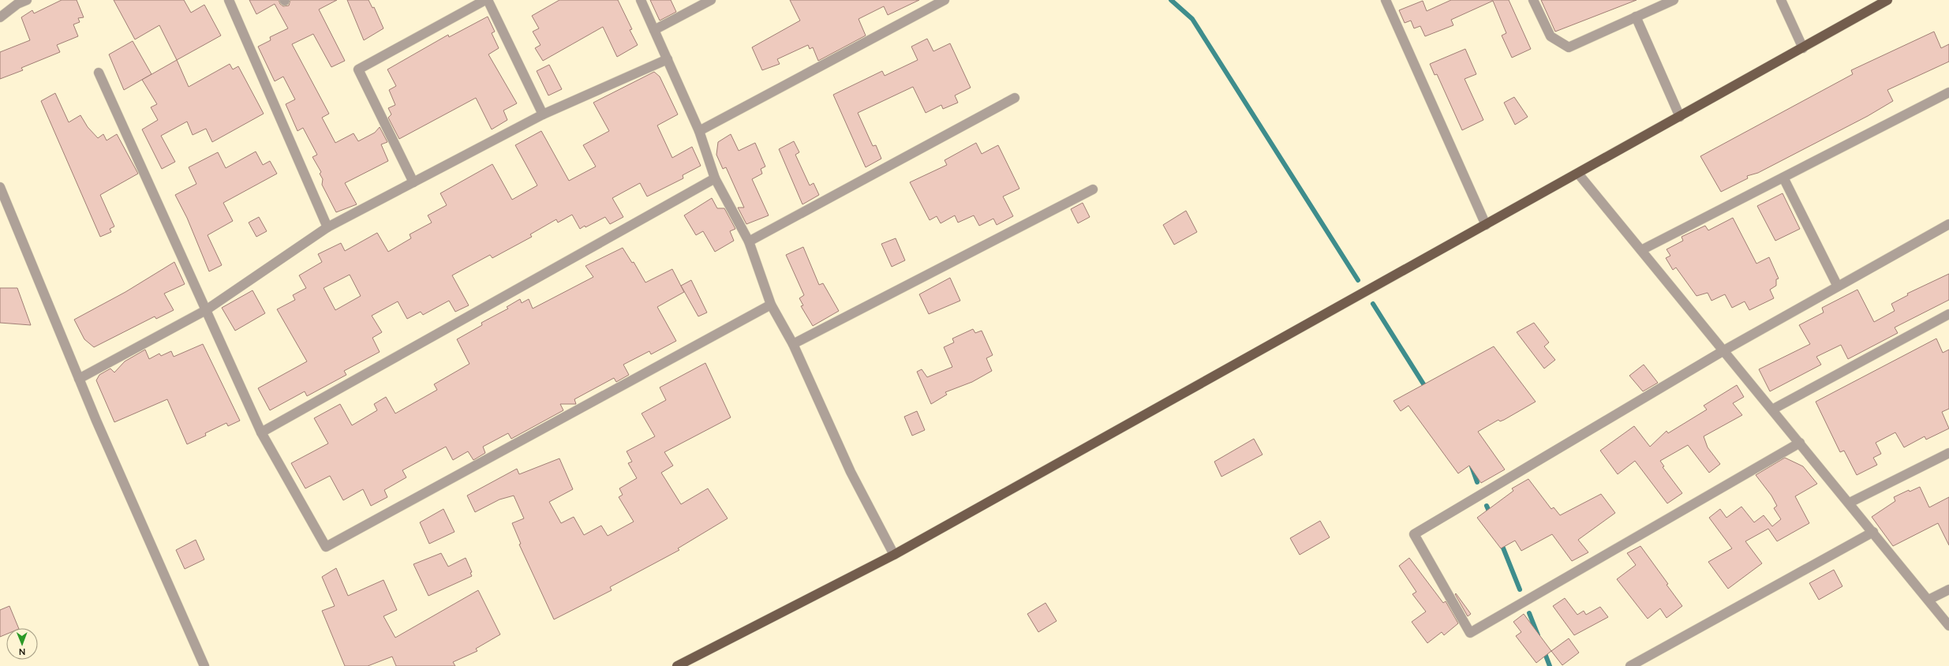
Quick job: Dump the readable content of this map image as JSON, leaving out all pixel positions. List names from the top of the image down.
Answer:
{
  "north": "bottom"
}
